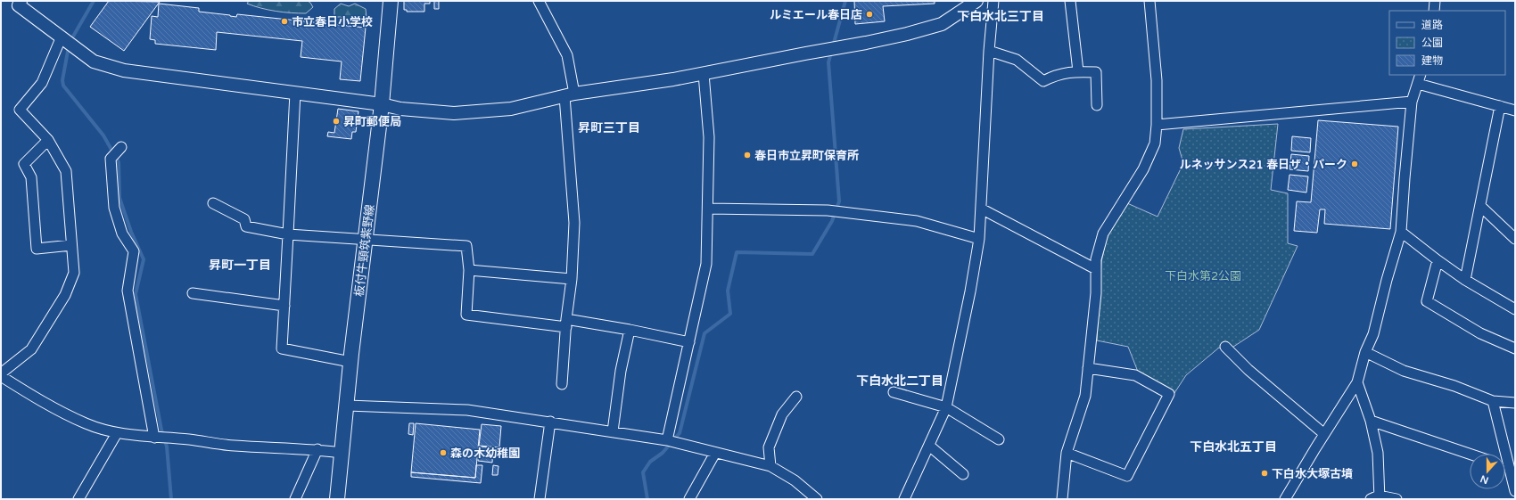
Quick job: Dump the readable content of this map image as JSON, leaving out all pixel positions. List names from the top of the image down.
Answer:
{
  "streets": {
    "main road": ["板付牛頸筑紫野線"]
  },
  "districts": [
    "下白水北三丁目",
    "昇町三丁目",
    "昇町一丁目",
    "下白水北二丁目",
    "下白水北五丁目"
  ],
  "parks": ["下白水第2公園"],
  "places": [
    "ルミエール春日店",
    "市立春日小学校",
    "昇町郵便局",
    "春日市立昇町保育所",
    "ルネッサンス21 春日ザ・パーク",
    "森の木幼稚園",
    "下白水大塚古墳"
  ],
  "legend": ["道路", "公園", "建物"],
  "north": "bottom"
}
